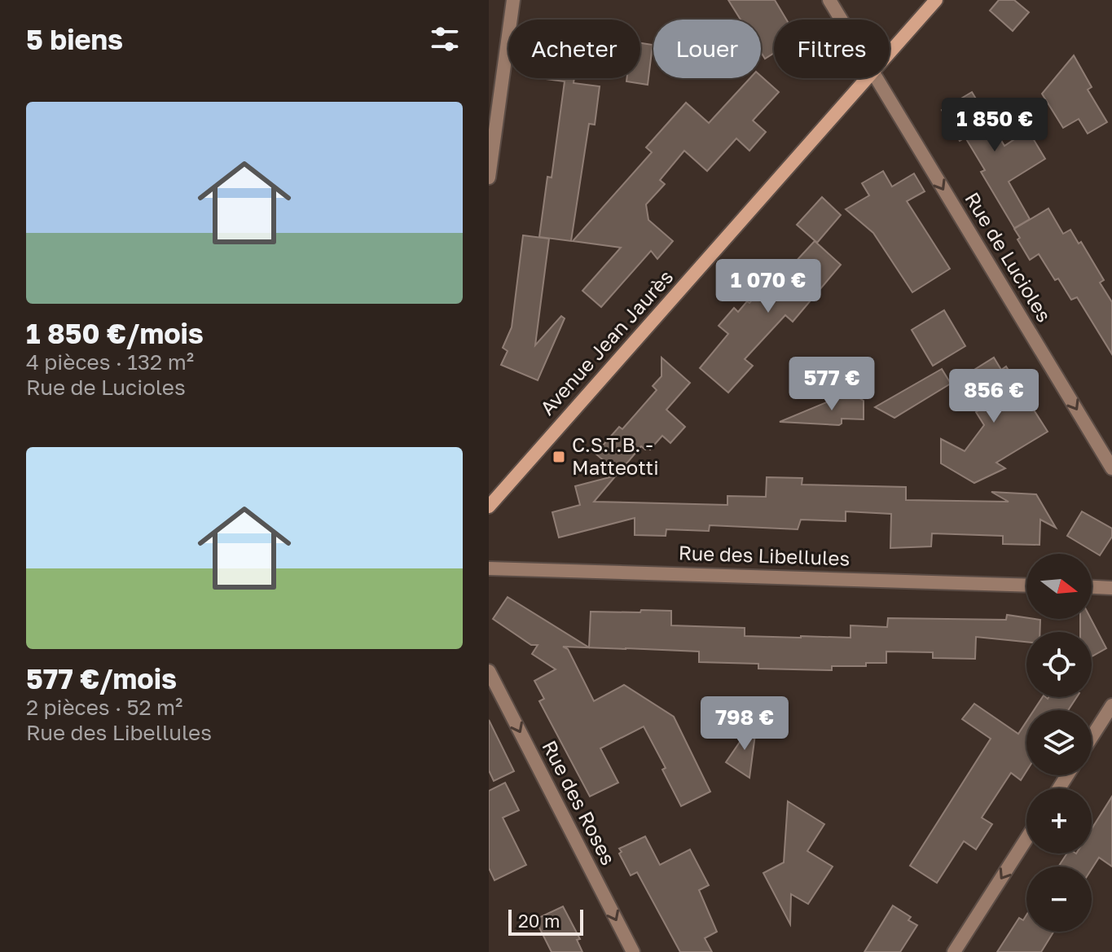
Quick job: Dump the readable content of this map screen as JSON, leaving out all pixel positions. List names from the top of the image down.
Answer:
{
  "streets": {
    "main road": ["Avenue Jean Jaurès"],
    "street": ["Rue de Lucioles", "Rue des Libellules", "Rue des Roses"]
  },
  "one_way": ["Rue de Lucioles", "Rue des Roses"],
  "places": {
    "transit": ["C.S.T.B. - Matteotti"]
  },
  "scale_bar": "20 m",
  "north": "right",
  "page": {
    "heading": "5 biens",
    "chip": ["Acheter", "Louer", "Filtres"],
    "list": [
      {
        "name": "1 850 €/mois",
        "note": "4 pièces · 132 m² · Rue de Lucioles"
      },
      {
        "name": "577 €/mois",
        "note": "2 pièces · 52 m² · Rue des Libellules"
      }
    ],
    "price": [
      "1 850 €",
      "1 070 €",
      "577 €",
      "856 €",
      "798 €"
    ],
    "map_buttons": ["+", "−"],
    "scale": "20 m"
  }
}
